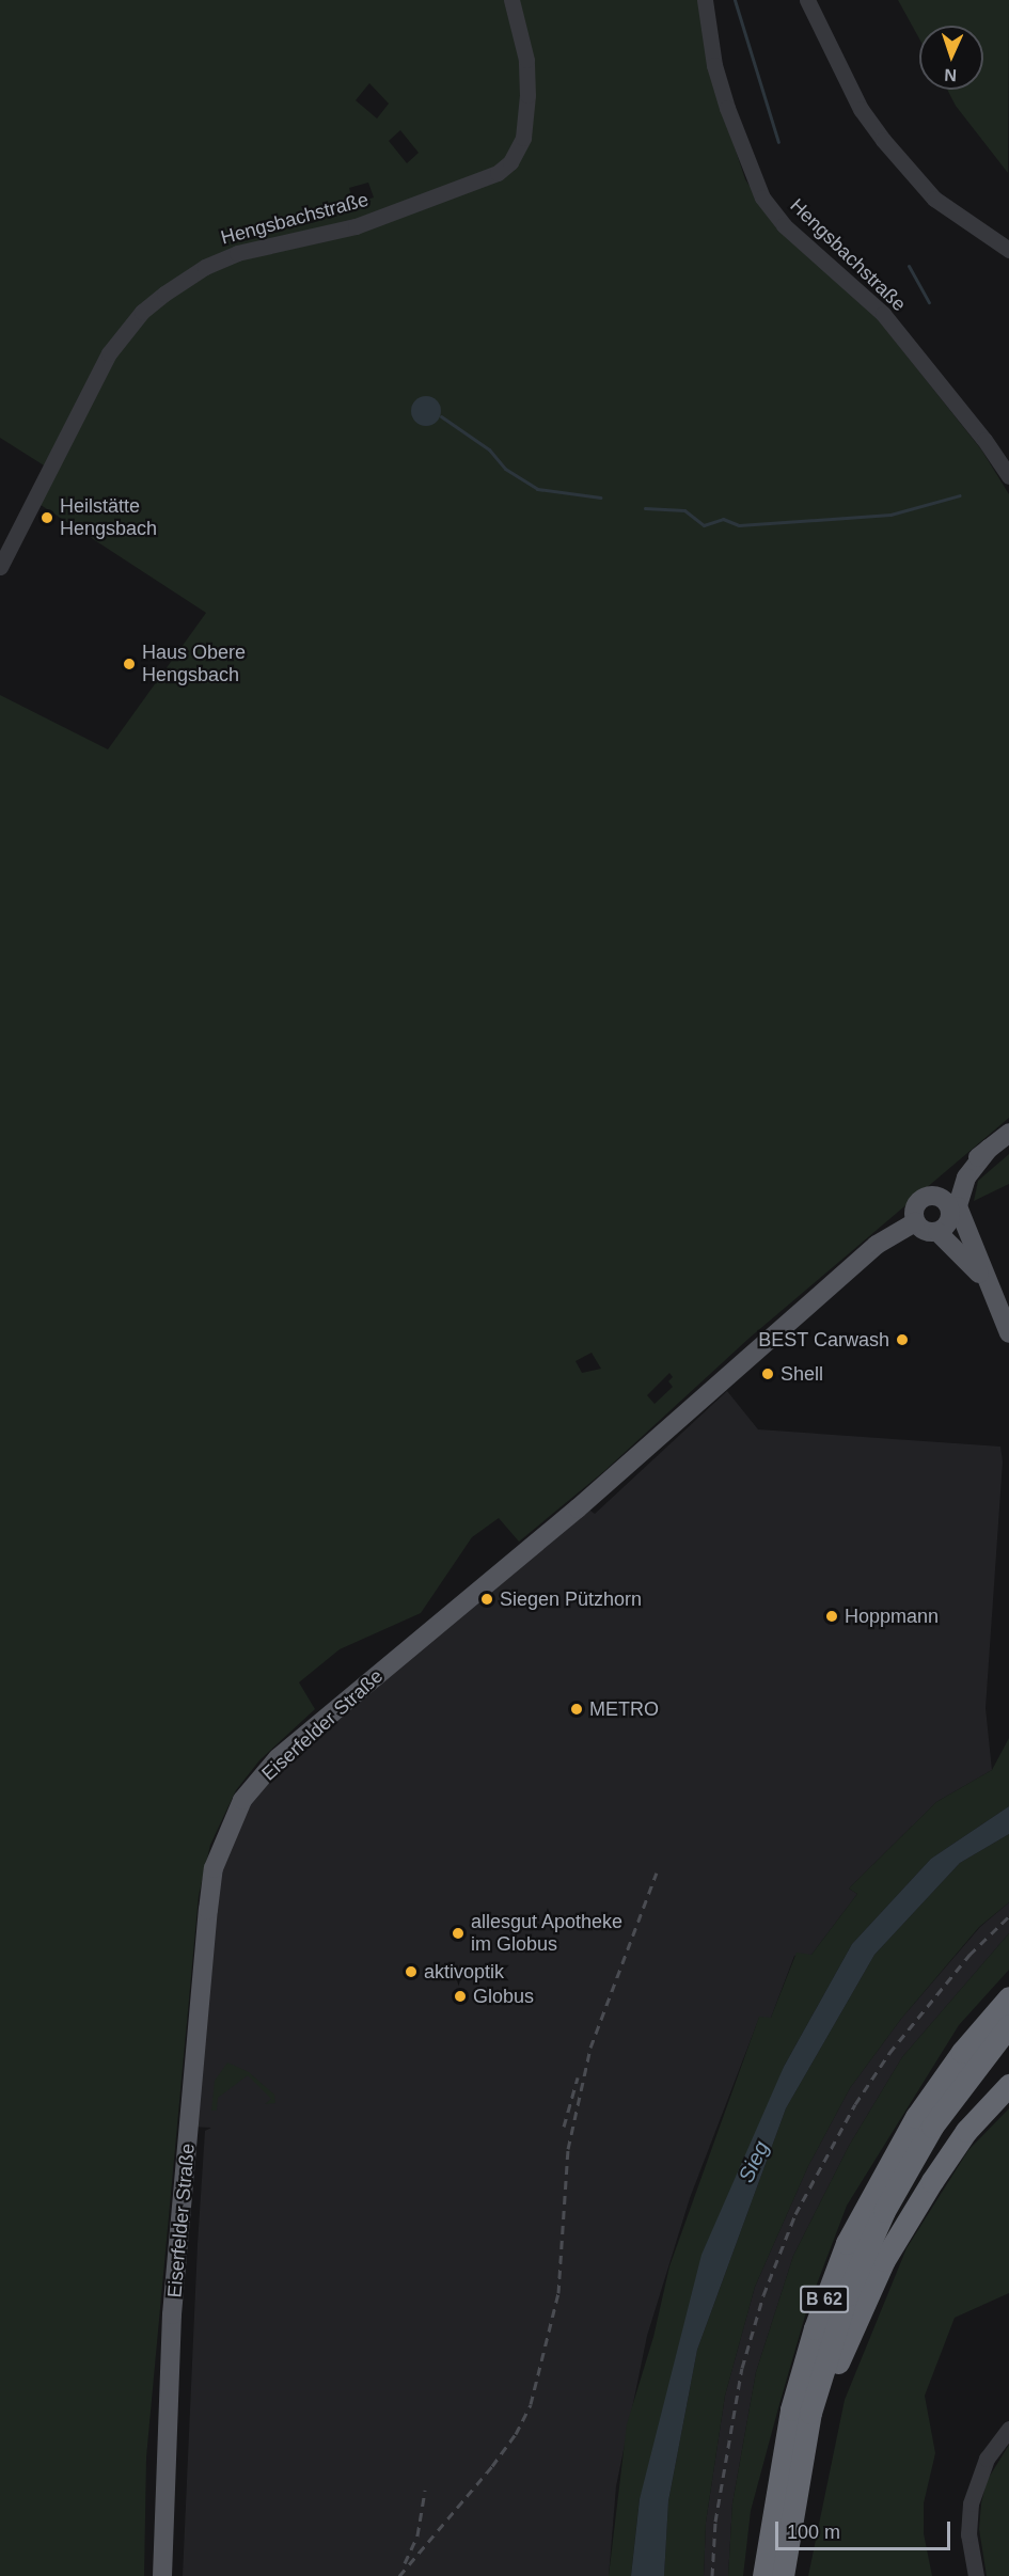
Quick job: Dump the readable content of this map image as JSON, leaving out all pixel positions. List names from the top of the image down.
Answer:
{
  "streets": {
    "highway": ["B 62"],
    "main road": ["Eiserfelder Straße"],
    "street": ["Hengsbachstraße"]
  },
  "water": ["Sieg"],
  "places": [
    "Heilstätte Hengsbach",
    "Haus Obere Hengsbach",
    "BEST Carwash",
    "Shell",
    "Siegen Pützhorn",
    "Hoppmann",
    "METRO",
    "allesgut Apotheke im Globus",
    "aktivoptik",
    "Globus"
  ],
  "scale_bar": "100 m",
  "north": "bottom"
}
